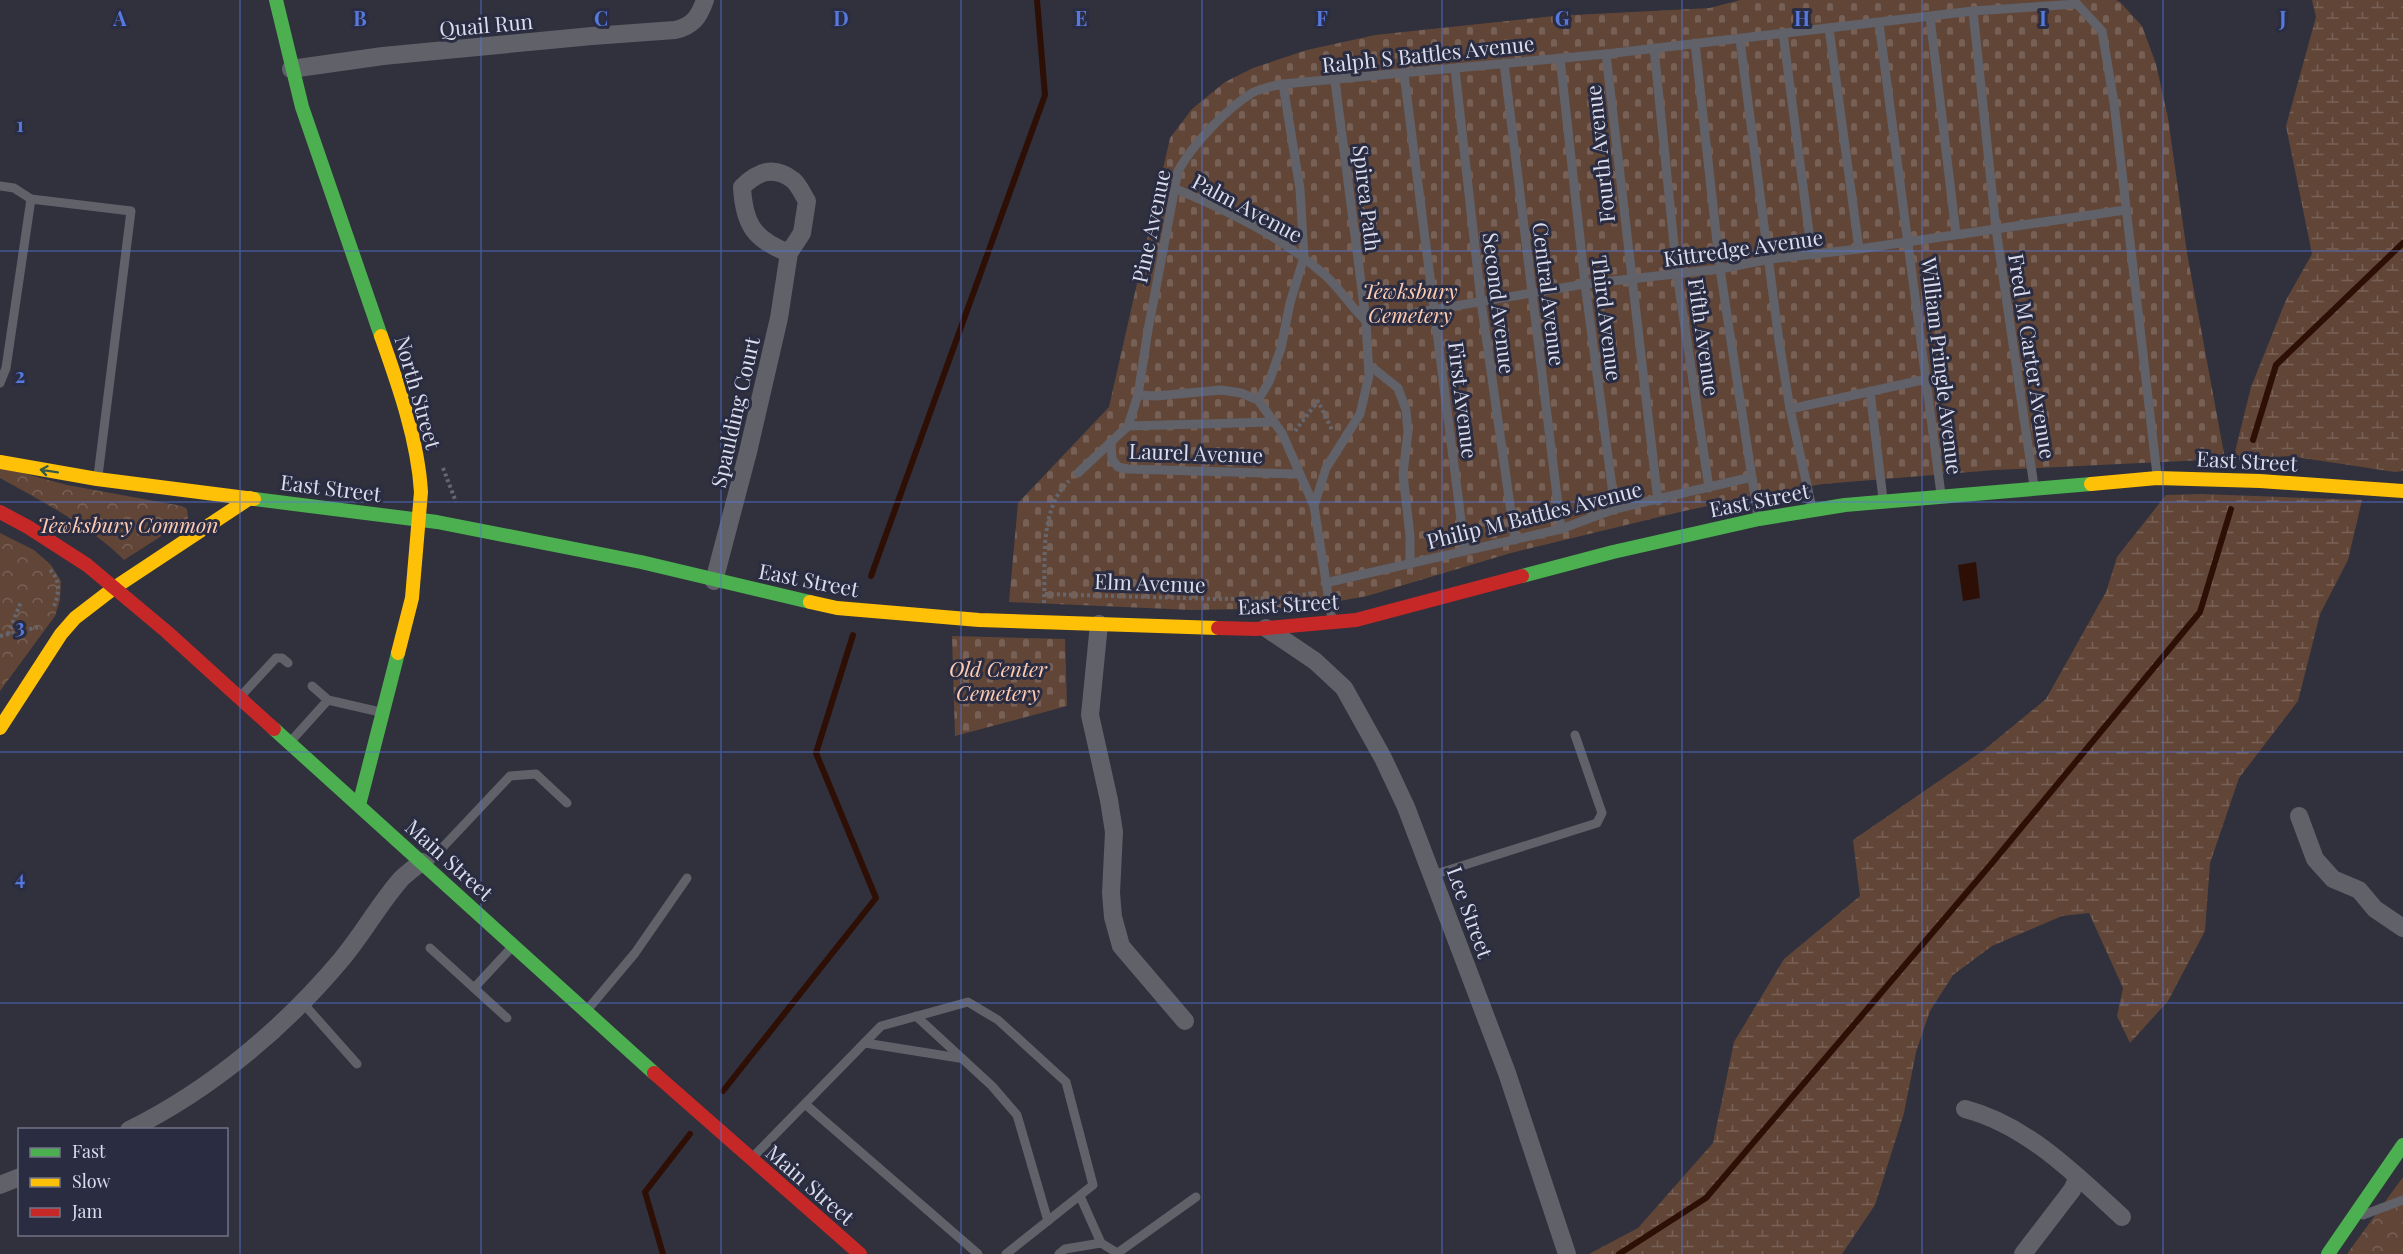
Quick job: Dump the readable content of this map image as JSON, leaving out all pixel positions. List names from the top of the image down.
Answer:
{
  "streets": {
    "main road": ["North Street", "East Street", "Main Street"],
    "street": ["Quail Run", "Spaulding Court", "Lee Street"],
    "lane": [
      "Ralph S Battles Avenue",
      "Fourth Avenue",
      "Spirea Path",
      "Palm Avenue",
      "Pine Avenue",
      "Kittredge Avenue",
      "Central Avenue",
      "Second Avenue",
      "Third Avenue",
      "Fifth Avenue",
      "Fred M Carter Avenue",
      "William Pringle Avenue",
      "First Avenue",
      "Laurel Avenue",
      "Philip M Battles Avenue"
    ],
    "path": ["Elm Avenue"]
  },
  "crossings": [
    ["Quail Run", "North Street"],
    ["Ralph S Battles Avenue", "Fourth Avenue"],
    ["Ralph S Battles Avenue", "Spirea Path"],
    ["Ralph S Battles Avenue", "Pine Avenue"],
    ["Ralph S Battles Avenue", "Central Avenue"],
    ["Ralph S Battles Avenue", "Second Avenue"],
    ["Ralph S Battles Avenue", "Third Avenue"],
    ["Ralph S Battles Avenue", "Fifth Avenue"],
    ["Ralph S Battles Avenue", "Fred M Carter Avenue"],
    ["Ralph S Battles Avenue", "William Pringle Avenue"],
    ["Ralph S Battles Avenue", "First Avenue"],
    ["Fourth Avenue", "Kittredge Avenue"],
    ["Fourth Avenue", "Philip M Battles Avenue"],
    ["Spirea Path", "Palm Avenue"],
    ["Spirea Path", "Kittredge Avenue"],
    ["Palm Avenue", "Pine Avenue"],
    ["Palm Avenue", "Kittredge Avenue"],
    ["Kittredge Avenue", "Central Avenue"],
    ["Kittredge Avenue", "Second Avenue"],
    ["Kittredge Avenue", "Third Avenue"],
    ["Kittredge Avenue", "Fifth Avenue"],
    ["Kittredge Avenue", "Fred M Carter Avenue"],
    ["Kittredge Avenue", "William Pringle Avenue"],
    ["Kittredge Avenue", "First Avenue"],
    ["Central Avenue", "Philip M Battles Avenue"],
    ["Second Avenue", "Philip M Battles Avenue"],
    ["Third Avenue", "Philip M Battles Avenue"],
    ["Fifth Avenue", "Philip M Battles Avenue"],
    ["Fred M Carter Avenue", "East Street"],
    ["William Pringle Avenue", "East Street"],
    ["North Street", "East Street"],
    ["North Street", "Main Street"],
    ["First Avenue", "Philip M Battles Avenue"],
    ["Spaulding Court", "East Street"],
    ["East Street", "Lee Street"],
    ["Philip M Battles Avenue", "Elm Avenue"]
  ],
  "parks": ["Tewksbury Cemetery", "Tewksbury Common", "Old Center Cemetery"],
  "legend": ["Fast", "Slow", "Jam"],
  "grid": {
    "columns": [
      "A",
      "B",
      "C",
      "D",
      "E",
      "F",
      "G",
      "H",
      "I",
      "J"
    ],
    "rows": [
      "1",
      "2",
      "3",
      "4"
    ]
  }
}
